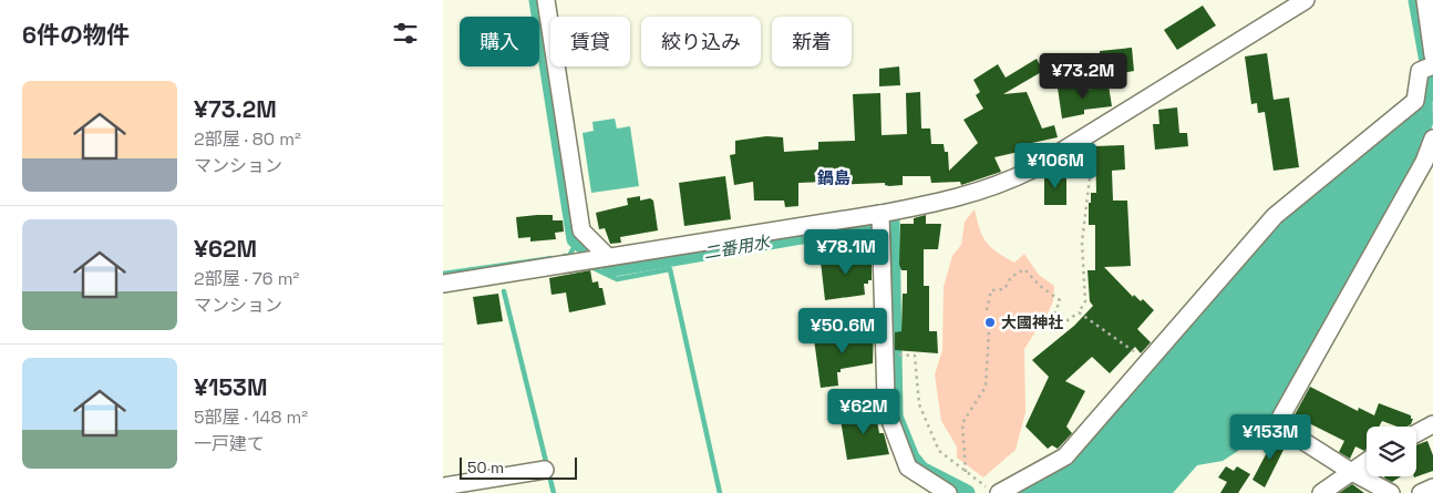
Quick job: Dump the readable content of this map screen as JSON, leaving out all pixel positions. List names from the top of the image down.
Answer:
{
  "districts": ["鍋島"],
  "water": ["二番用水"],
  "places": ["大國神社"],
  "scale_bar": "50 m",
  "page": {
    "heading": "6件の物件",
    "chip": [
      "購入",
      "賃貸",
      "絞り込み",
      "新着"
    ],
    "price": [
      "¥73.2M",
      "¥106M",
      "¥78.1M",
      "¥50.6M",
      "¥62M",
      "¥153M"
    ],
    "list": [
      {
        "name": "¥73.2M",
        "note": "2部屋 · 80 m² · マンション"
      },
      {
        "name": "¥62M",
        "note": "2部屋 · 76 m² · マンション"
      },
      {
        "name": "¥153M",
        "note": "5部屋 · 148 m² · 一戸建て"
      }
    ],
    "scale": "50 m"
  }
}
